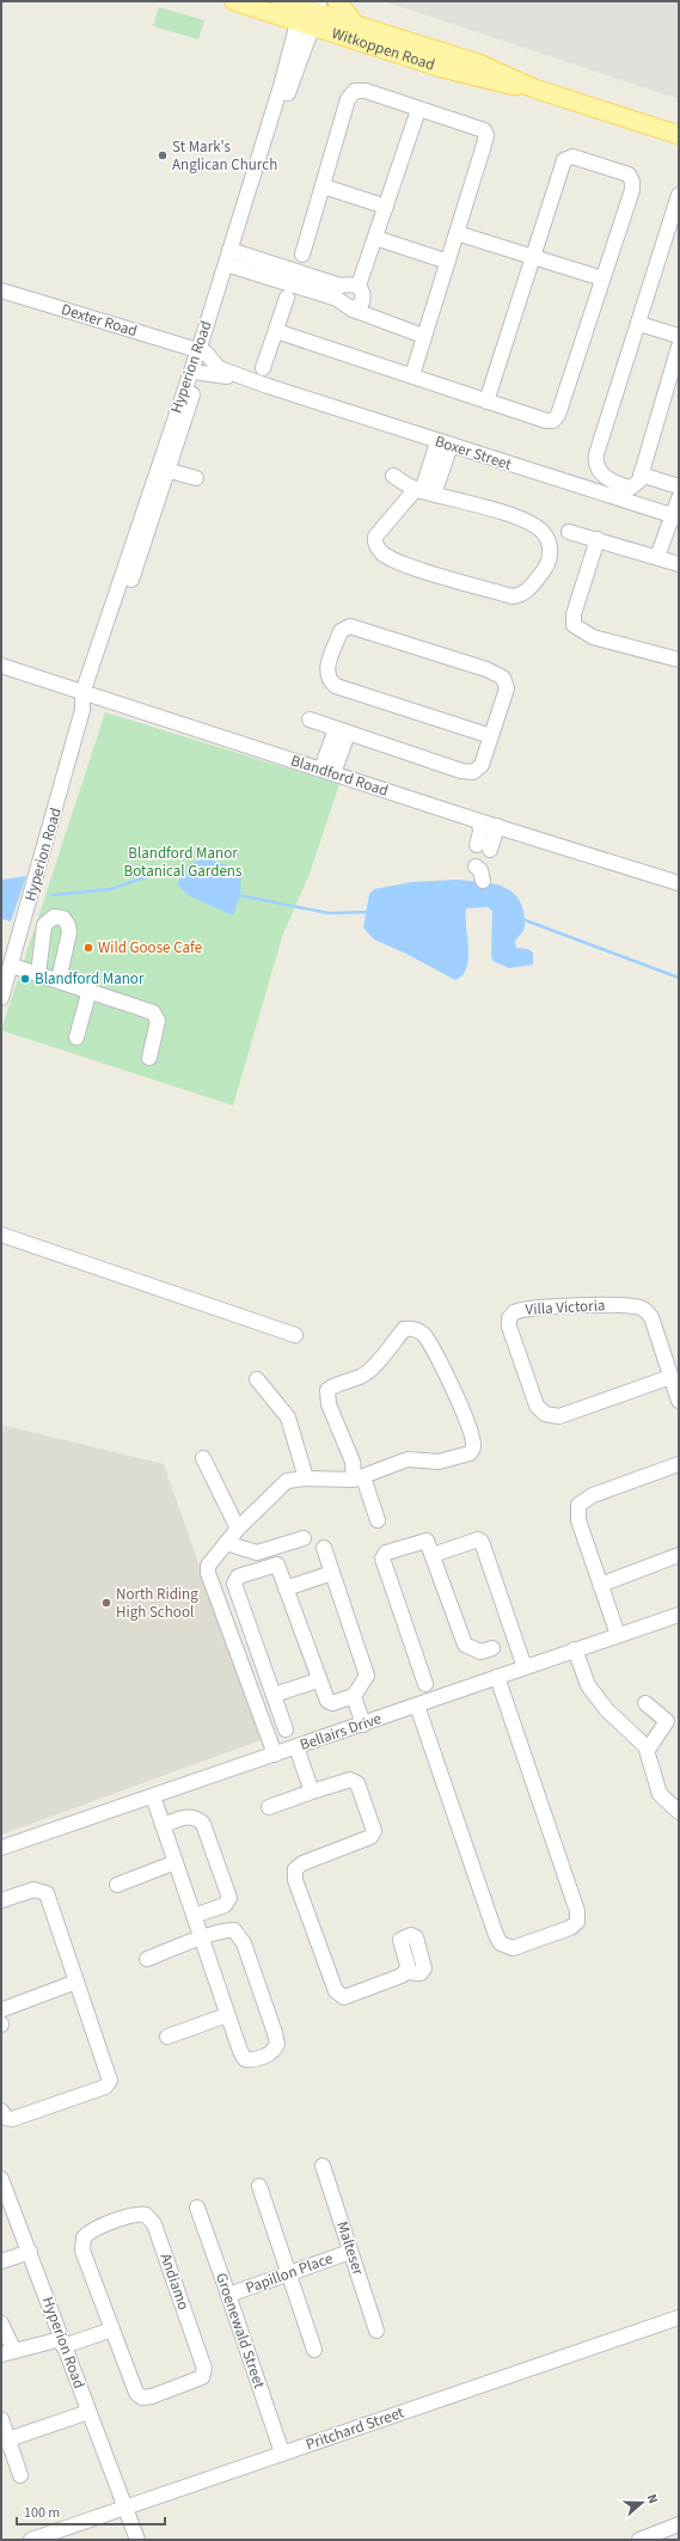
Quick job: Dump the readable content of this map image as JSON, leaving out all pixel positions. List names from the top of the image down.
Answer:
{
  "streets": {
    "main road": ["Witkoppen Road"],
    "street": [
      "Dexter Road",
      "Hyperion Road",
      "Boxer Street",
      "Blandford Road",
      "Villa Victoria",
      "Bellairs Drive",
      "Malteser",
      "Papillon Place",
      "Andiamo",
      "Groenewald Street",
      "Pritchard Street"
    ]
  },
  "crossings": [
    ["Witkoppen Road", "Hyperion Road"],
    ["Dexter Road", "Hyperion Road"],
    ["Dexter Road", "Boxer Street"],
    ["Hyperion Road", "Boxer Street"],
    ["Hyperion Road", "Blandford Road"],
    ["Hyperion Road", "Pritchard Street"],
    ["Malteser", "Papillon Place"],
    ["Papillon Place", "Groenewald Street"],
    ["Groenewald Street", "Pritchard Street"]
  ],
  "parks": ["Blandford Manor Botanical Gardens"],
  "places": [
    "St Mark's Anglican Church",
    "Wild Goose Cafe",
    "Blandford Manor",
    "North Riding High School"
  ],
  "scale_bar": "100 m",
  "north": "right"
}
